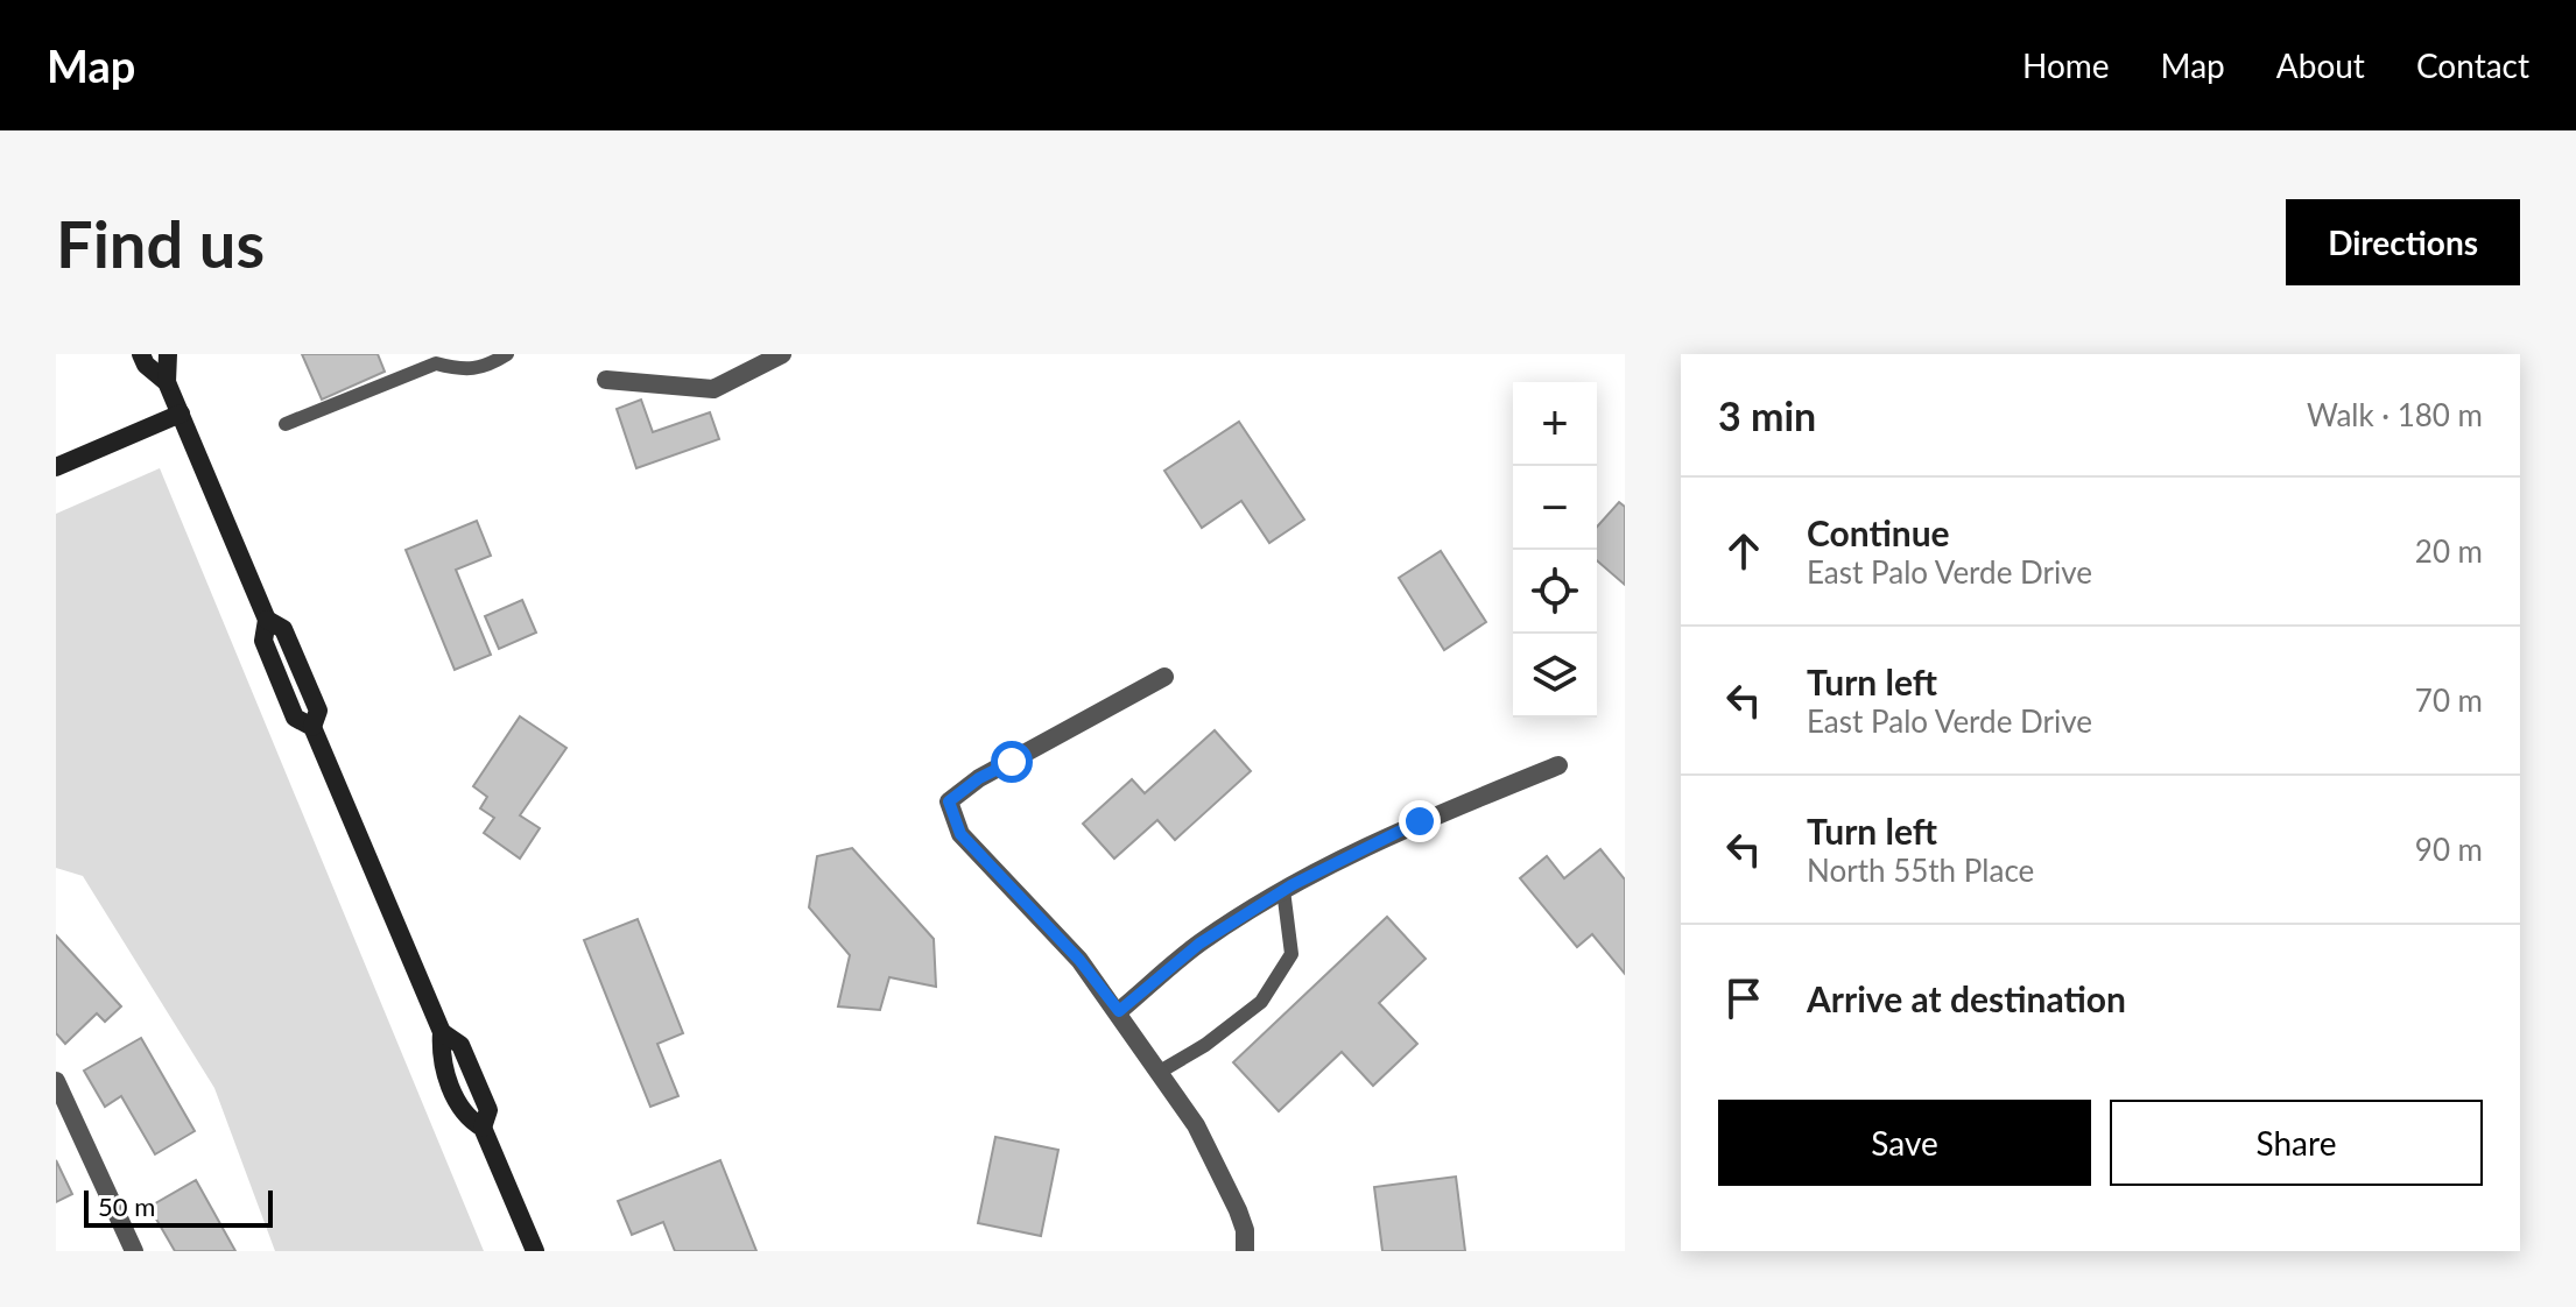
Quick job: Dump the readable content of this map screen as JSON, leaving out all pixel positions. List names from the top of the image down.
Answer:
{
  "scale_bar": "50 m",
  "page": {
    "header": "Map",
    "nav": [
      "Home",
      "Map",
      "About",
      "Contact"
    ],
    "buttons": [
      "Directions",
      ["Save", "Share"]
    ],
    "title": "Find us",
    "heading": ["3 min", "Walk · 180 m"],
    "map_buttons": ["+", "−"],
    "list": [
      ["Continue", "East Palo Verde Drive", "20 m"],
      ["Turn left", "East Palo Verde Drive", "70 m"],
      ["Turn left", "North 55th Place", "90 m"],
      "Arrive at destination"
    ],
    "scale": "50 m"
  }
}
